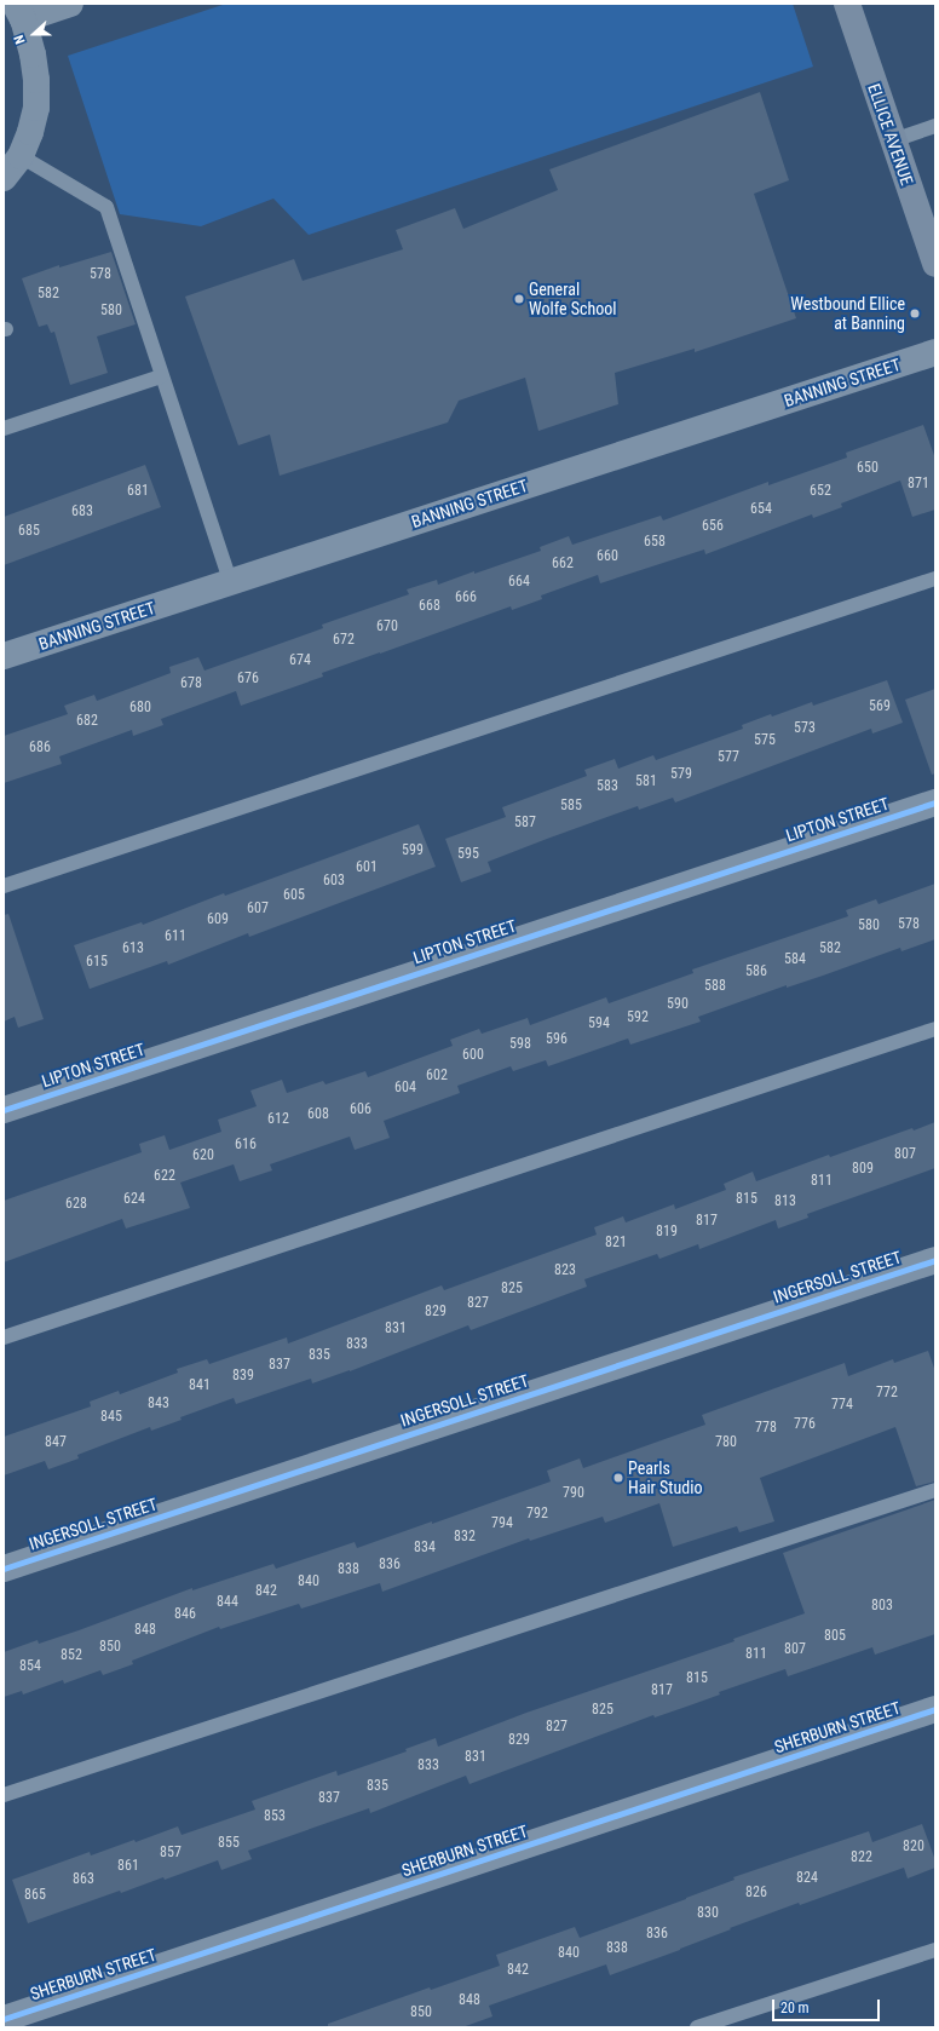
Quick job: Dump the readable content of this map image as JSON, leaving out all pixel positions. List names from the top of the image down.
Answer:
{
  "streets": {
    "main road": ["ELLICE AVENUE"],
    "street": [
      "BANNING STREET",
      "LIPTON STREET",
      "INGERSOLL STREET",
      "SHERBURN STREET"
    ]
  },
  "places": ["General Wolfe School", "Westbound Ellice at Banning", "Pearls Hair Studio"],
  "house_numbers": [
    "578",
    "582",
    "580",
    "650",
    "871",
    "681",
    "652",
    "654",
    "683",
    "656",
    "685",
    "658",
    "660",
    "662",
    "664",
    "666",
    "668",
    "670",
    "672",
    "674",
    "676",
    "678",
    "569",
    "680",
    "682",
    "573",
    "575",
    "686",
    "577",
    "579",
    "581",
    "583",
    "585",
    "587",
    "599",
    "595",
    "601",
    "603",
    "605",
    "607",
    "609",
    "578",
    "580",
    "611",
    "613",
    "582",
    "584",
    "615",
    "586",
    "588",
    "590",
    "592",
    "594",
    "596",
    "598",
    "600",
    "602",
    "604",
    "606",
    "608",
    "612",
    "616",
    "807",
    "620",
    "809",
    "622",
    "811",
    "624",
    "815",
    "813",
    "628",
    "817",
    "819",
    "821",
    "823",
    "825",
    "827",
    "829",
    "831",
    "833",
    "835",
    "837",
    "839",
    "841",
    "772",
    "843",
    "774",
    "845",
    "776",
    "778",
    "847",
    "780",
    "790",
    "792",
    "794",
    "832",
    "834",
    "836",
    "838",
    "840",
    "842",
    "844",
    "803",
    "846",
    "848",
    "805",
    "850",
    "807",
    "811",
    "852",
    "854",
    "815",
    "817",
    "825",
    "827",
    "829",
    "831",
    "833",
    "835",
    "837",
    "853",
    "855",
    "820",
    "857",
    "822",
    "861",
    "824",
    "863",
    "826",
    "865",
    "830",
    "836",
    "838",
    "840",
    "842",
    "848",
    "850"
  ],
  "scale_bar": "20 m",
  "north": "left"
}
